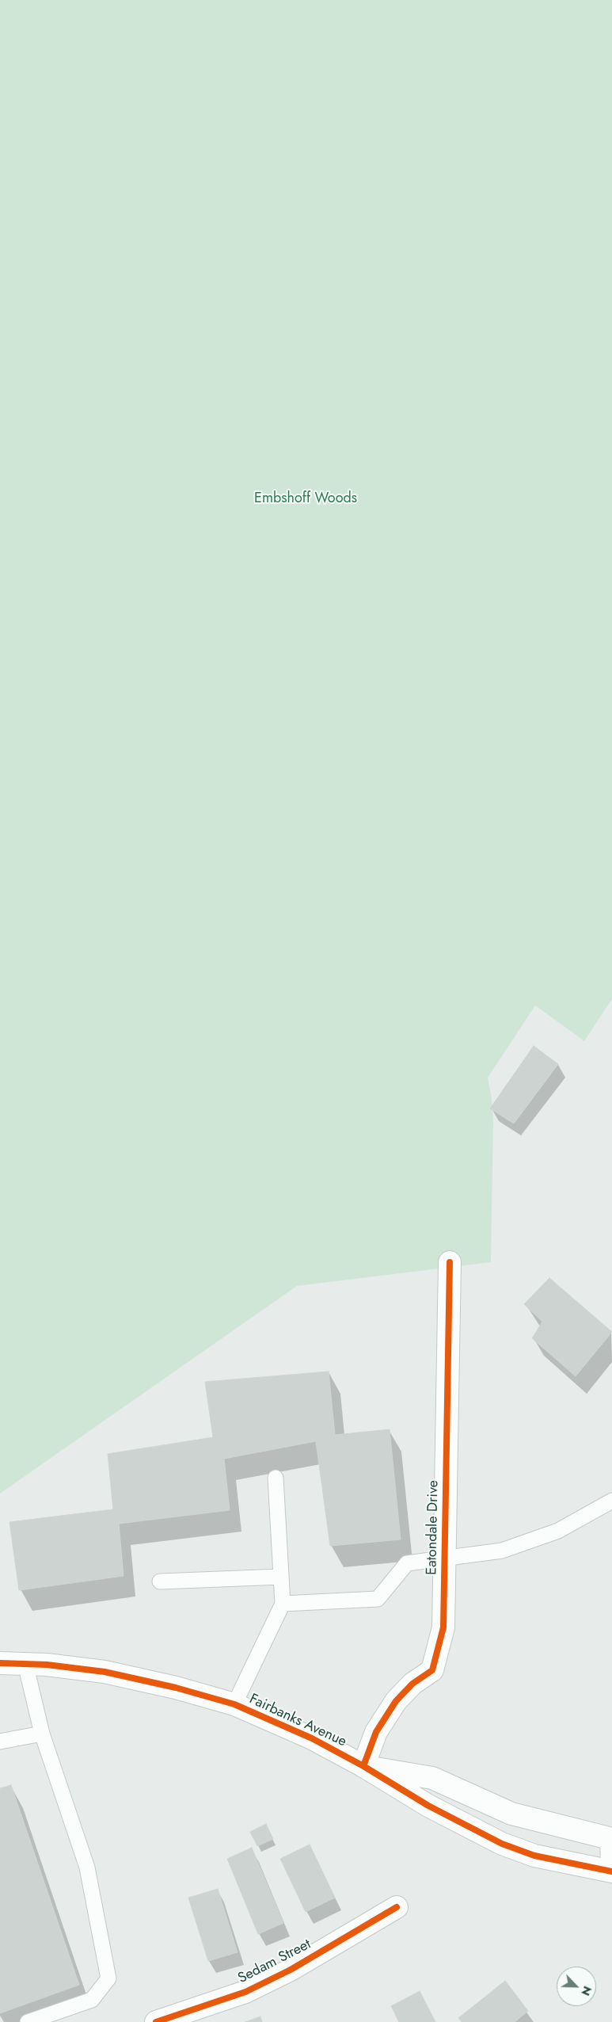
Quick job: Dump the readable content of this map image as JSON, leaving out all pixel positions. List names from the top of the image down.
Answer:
{
  "streets": {
    "street": ["Eatondale Drive", "Fairbanks Avenue", "Sedam Street"]
  },
  "crossings": [
    ["Eatondale Drive", "Fairbanks Avenue"]
  ],
  "parks": ["Embshoff Woods"],
  "north": "bottom right"
}
